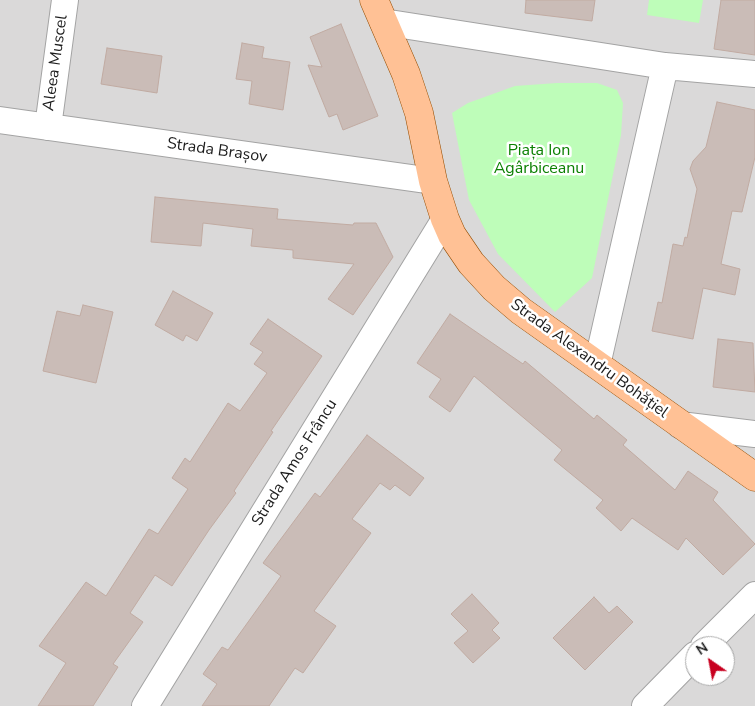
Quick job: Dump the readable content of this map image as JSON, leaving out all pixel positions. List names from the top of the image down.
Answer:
{
  "streets": {
    "main road": ["Strada Alexandru Bohățiel"],
    "street": ["Aleea Muscel", "Strada Brașov", "Strada Amos Frâncu"]
  },
  "crossings": [
    ["Aleea Muscel", "Strada Brașov"],
    ["Strada Brașov", "Strada Alexandru Bohățiel"],
    ["Strada Alexandru Bohățiel", "Strada Amos Frâncu"]
  ],
  "parks": ["Piața Ion Agârbiceanu"],
  "north": "top left"
}
